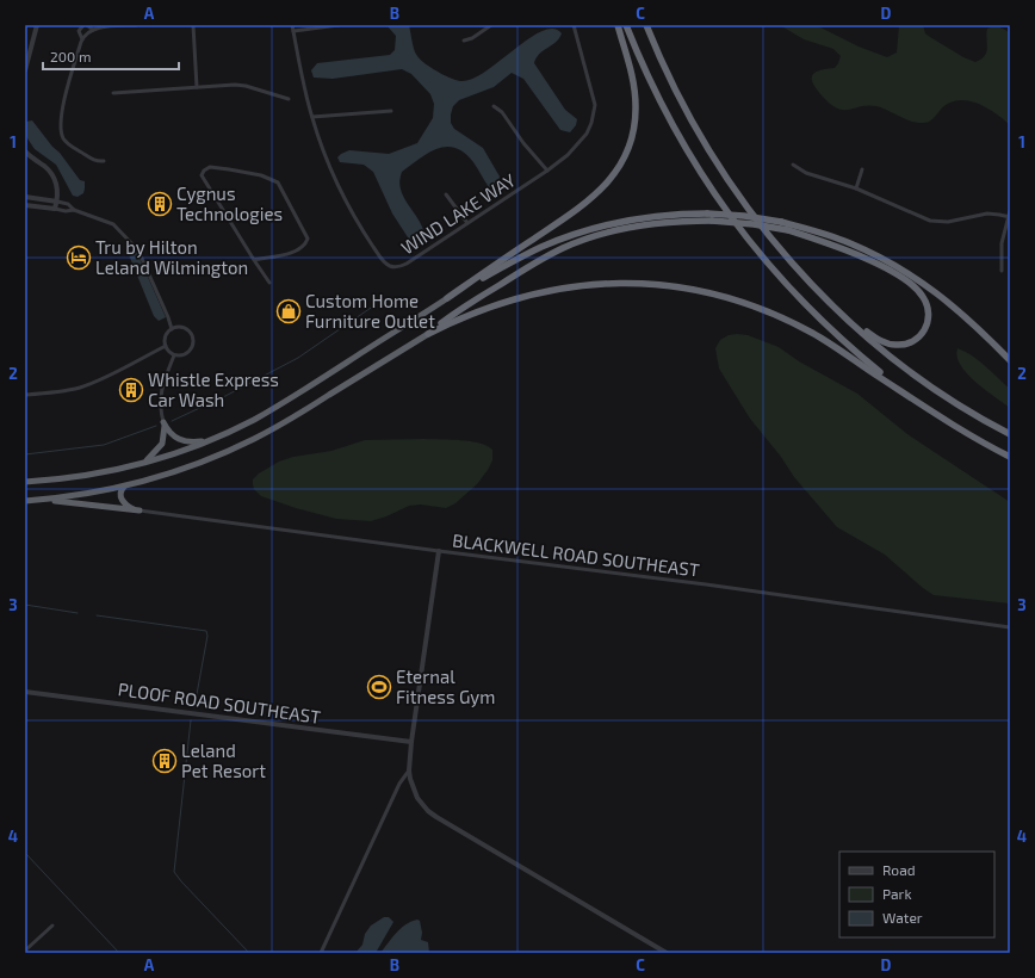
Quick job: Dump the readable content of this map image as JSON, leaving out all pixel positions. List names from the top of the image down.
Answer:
{
  "streets": {
    "street": ["WIND LAKE WAY", "BLACKWELL ROAD SOUTHEAST", "PLOOF ROAD SOUTHEAST"]
  },
  "places": {
    "building": ["Cygnus Technologies", "Whistle Express Car Wash", "Leland Pet Resort"],
    "hotel": ["Tru by Hilton Leland Wilmington"],
    "shop": ["Custom Home Furniture Outlet"],
    "sports": ["Eternal Fitness Gym"]
  },
  "legend": ["Road", "Park", "Water"],
  "scale_bar": "200 m",
  "grid": {
    "columns": [
      "A",
      "B",
      "C",
      "D"
    ],
    "rows": [
      "1",
      "2",
      "3",
      "4"
    ]
  }
}
